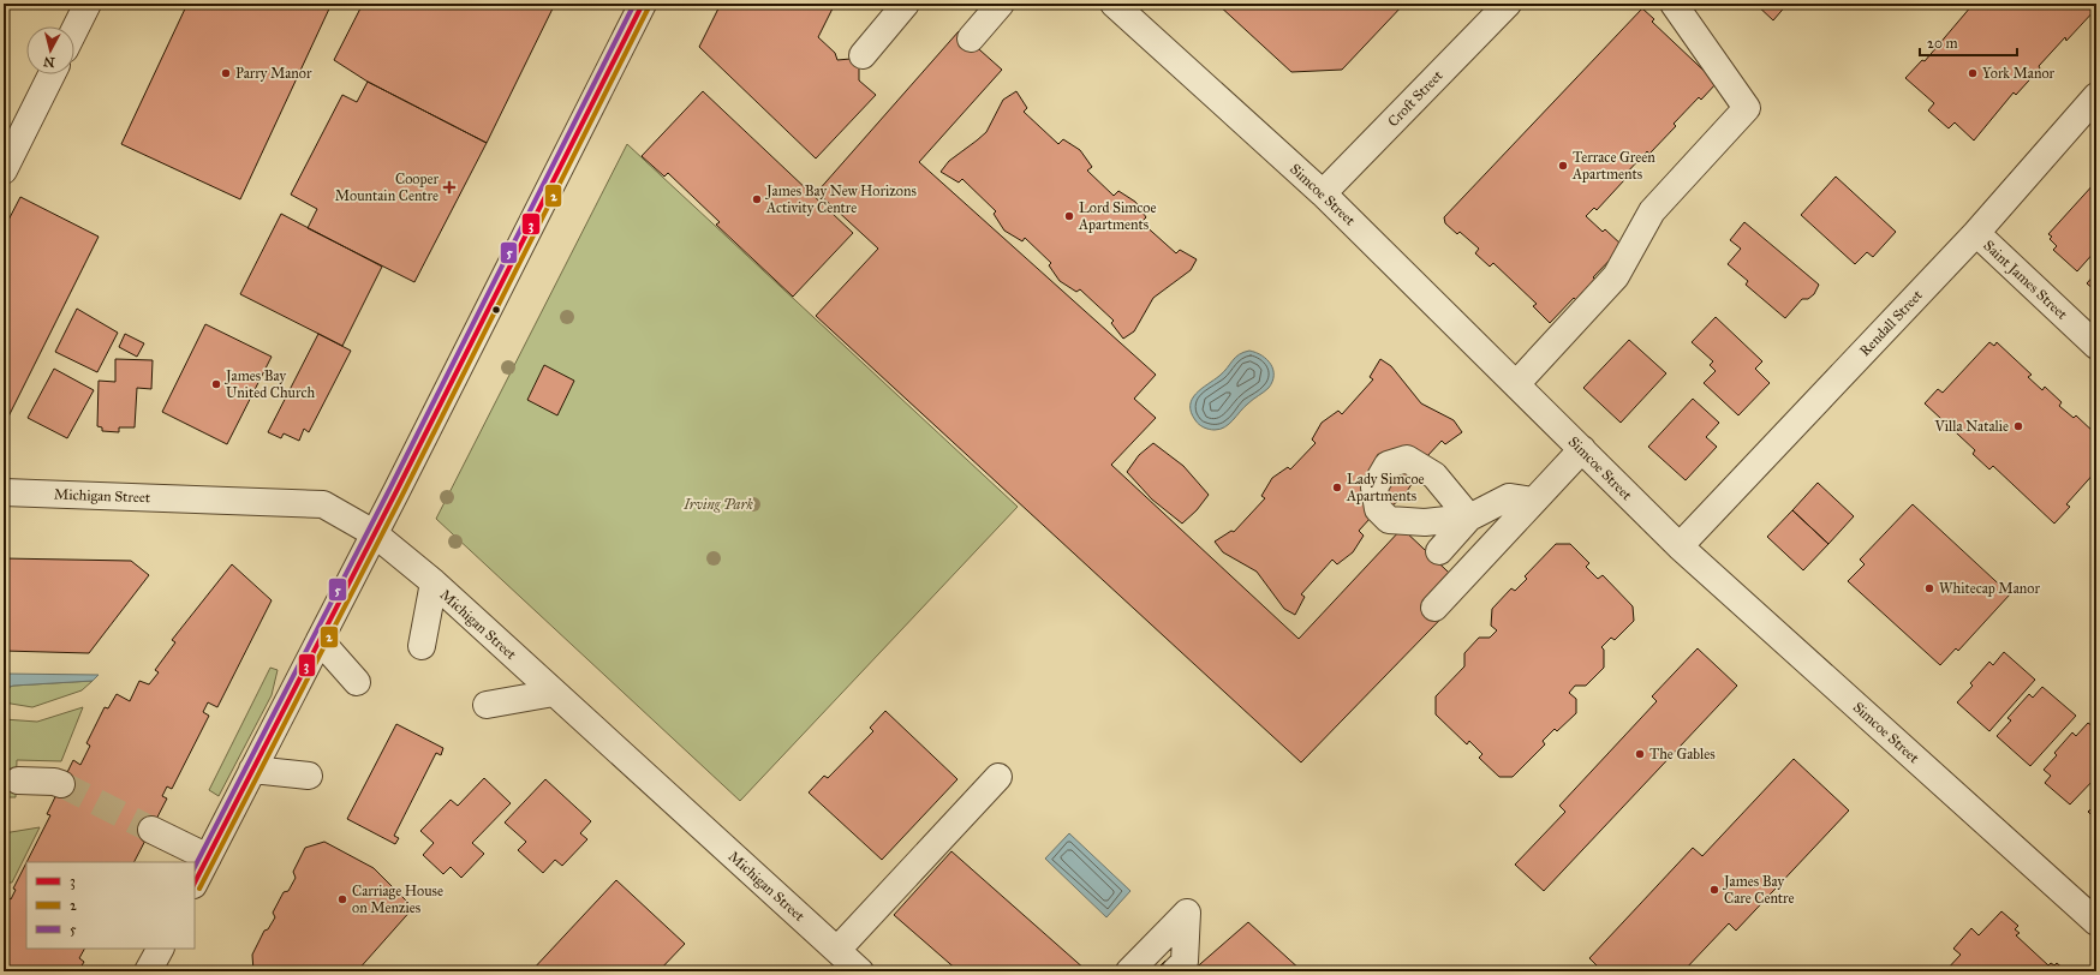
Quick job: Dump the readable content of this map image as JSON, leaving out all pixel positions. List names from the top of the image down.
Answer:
{
  "streets": {
    "street": [
      "Croft Street",
      "Simcoe Street",
      "Saint James Street",
      "Rendall Street",
      "Michigan Street"
    ]
  },
  "crossings": [
    ["Croft Street", "Simcoe Street"],
    ["Simcoe Street", "Rendall Street"],
    ["Saint James Street", "Rendall Street"]
  ],
  "parks": ["Irving Park"],
  "places": {
    "other": [
      "Parry Manor",
      "York Manor",
      "Terrace Green Apartments",
      "James Bay New Horizons Activity Centre",
      "Lord Simcoe Apartments",
      "James Bay United Church",
      "Villa Natalie",
      "Lady Simcoe Apartments",
      "Whitecap Manor",
      "The Gables",
      "James Bay Care Centre",
      "Carriage House on Menzies"
    ],
    "health": ["Cooper Mountain Centre"]
  },
  "lines": ["transit line 3", "transit line 5", "transit line 2"],
  "legend": ["3", "2", "5"],
  "scale_bar": "20 m",
  "north": "bottom"
}
